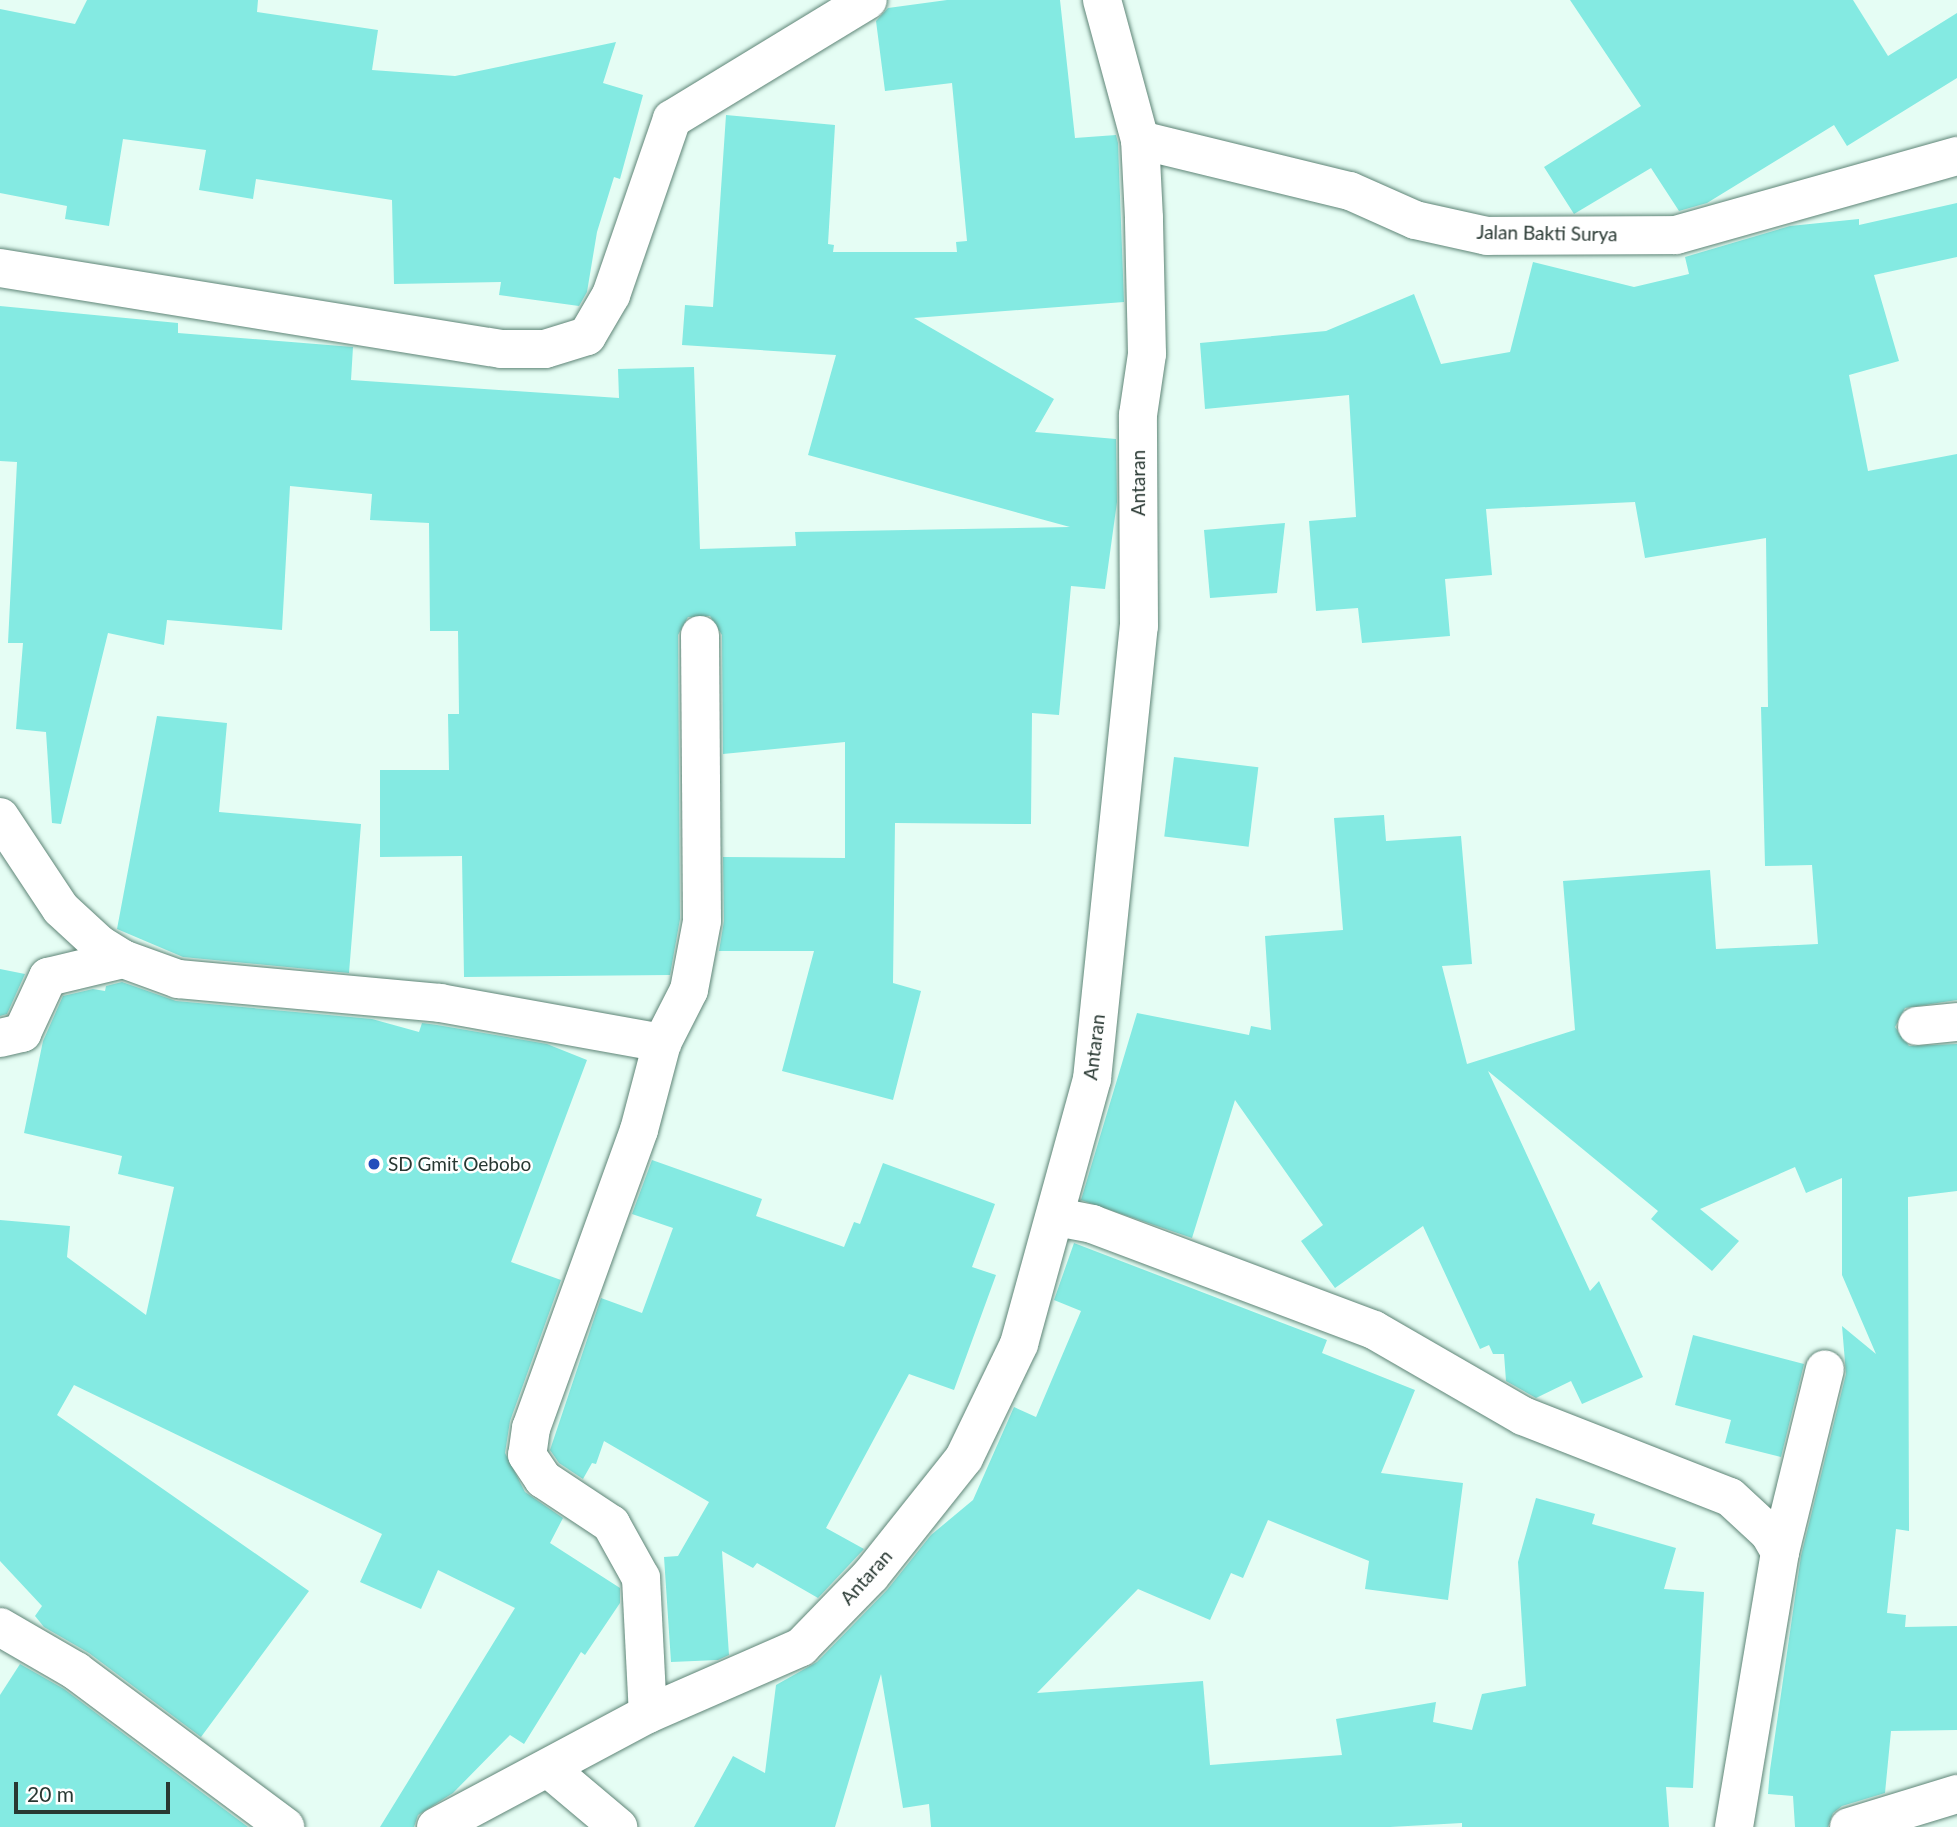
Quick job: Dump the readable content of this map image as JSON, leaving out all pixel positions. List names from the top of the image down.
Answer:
{
  "streets": {
    "street": ["Jalan Bakti Surya", "Antaran"]
  },
  "crossings": [
    ["Jalan Bakti Surya", "Antaran"]
  ],
  "places": ["SD Gmit Oebobo"],
  "scale_bar": "20 m"
}
